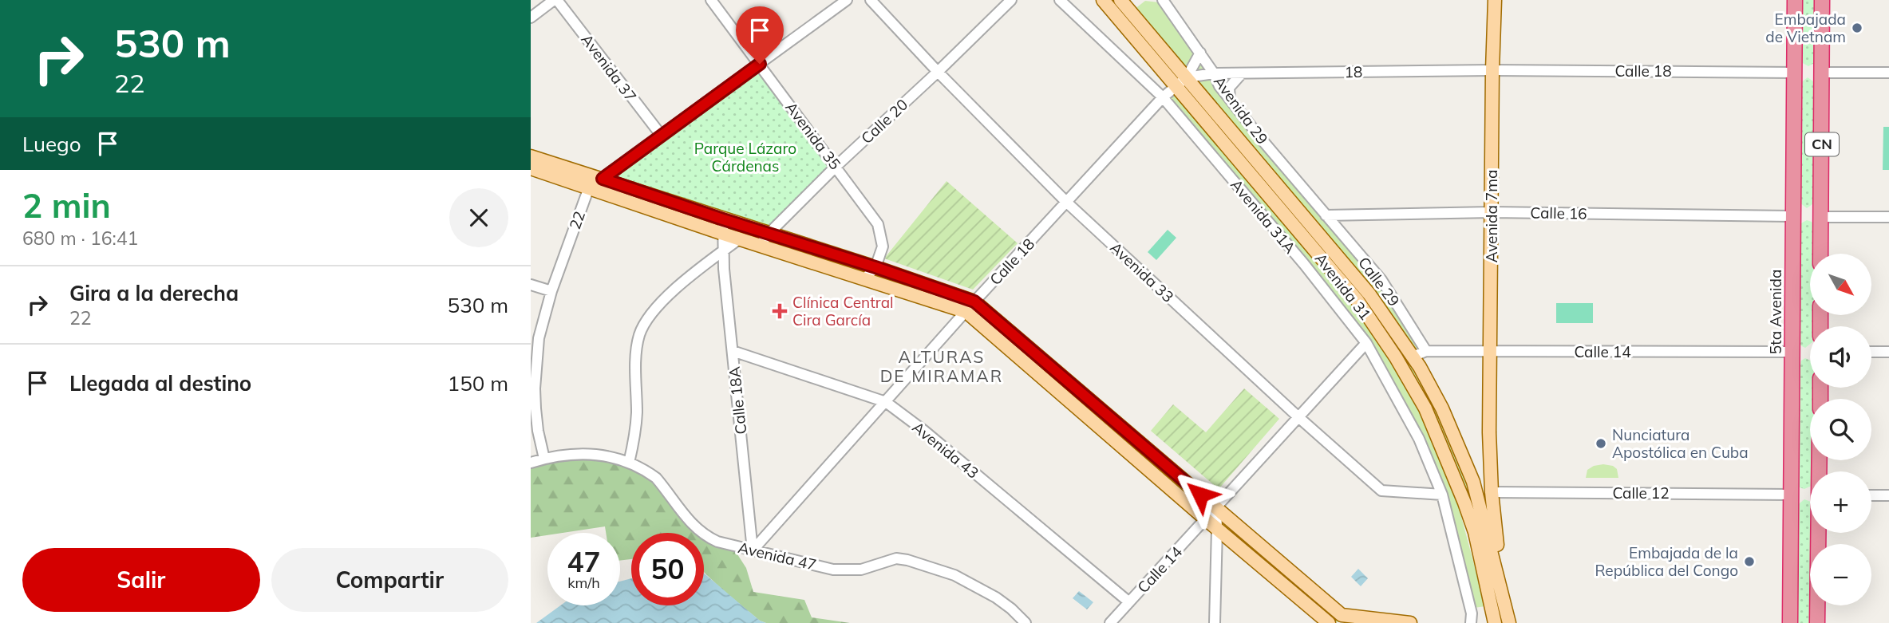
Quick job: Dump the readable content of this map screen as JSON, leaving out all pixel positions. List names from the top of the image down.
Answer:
{
  "streets": {
    "highway": ["CN", "5ta Avenida"],
    "main road": ["Avenida 7ma", "Avenida 31"],
    "street": [
      "Avenida 37",
      "Calle 18",
      "18",
      "Avenida 29",
      "Calle 20",
      "Avenida 35",
      "Calle 16",
      "Avenida 31A",
      "22",
      "Avenida 33",
      "Calle 29",
      "Calle 14",
      "Calle 18A",
      "Avenida 43",
      "Calle 12",
      "Avenida 47"
    ]
  },
  "crossings": [
    ["Calle 18", "18"],
    ["Calle 18", "Avenida 29"],
    ["Calle 18", "Avenida 31A"],
    ["Calle 18", "Avenida 7ma"],
    ["Calle 18", "Avenida 33"],
    ["Calle 18", "Avenida 31"],
    ["Calle 18", "5ta Avenida"],
    ["Calle 18", "Calle 18A"],
    ["Calle 18", "Avenida 43"],
    ["Calle 18", "Avenida 47"],
    ["18", "Avenida 29"],
    ["18", "Avenida 7ma"],
    ["Avenida 29", "Calle 16"],
    ["Avenida 29", "Calle 29"],
    ["Calle 20", "Avenida 35"],
    ["Calle 20", "Avenida 33"],
    ["Calle 16", "Avenida 7ma"],
    ["Calle 16", "Calle 29"],
    ["Calle 16", "5ta Avenida"],
    ["Avenida 31A", "Avenida 33"],
    ["Avenida 31A", "Calle 14"],
    ["Avenida 7ma", "Avenida 31"],
    ["Avenida 7ma", "Calle 14"],
    ["Avenida 7ma", "Calle 12"],
    ["22", "Avenida 47"],
    ["Avenida 33", "Calle 14"],
    ["Calle 29", "Calle 14"],
    ["Avenida 31", "Calle 14"],
    ["5ta Avenida", "Calle 14"],
    ["5ta Avenida", "Calle 12"],
    ["Calle 14", "Avenida 43"],
    ["Calle 18A", "Avenida 43"],
    ["Calle 18A", "Avenida 47"]
  ],
  "districts": ["ALTURAS DE MIRAMAR"],
  "parks": ["Parque Lázaro Cárdenas"],
  "places": {
    "other": ["Embajada de Vietnam", "Nunciatura Apostólica en Cuba", "Embajada de la República del Congo"],
    "health": ["Clínica Central Cira García"]
  },
  "north": "bottom right",
  "page": {
    "turn": ["530 m", "22"],
    "then": "Luego",
    "heading": ["2 min", "680 m · 16:41"],
    "map_buttons": ["+", "−"],
    "list": [
      {
        "name": "Gira a la derecha",
        "note": "22",
        "value": "530 m"
      },
      {
        "name": "Llegada al destino",
        "value": "150 m"
      }
    ],
    "speed": "47 km/h",
    "limit": "50",
    "buttons": ["Salir", "Compartir"]
  }
}
